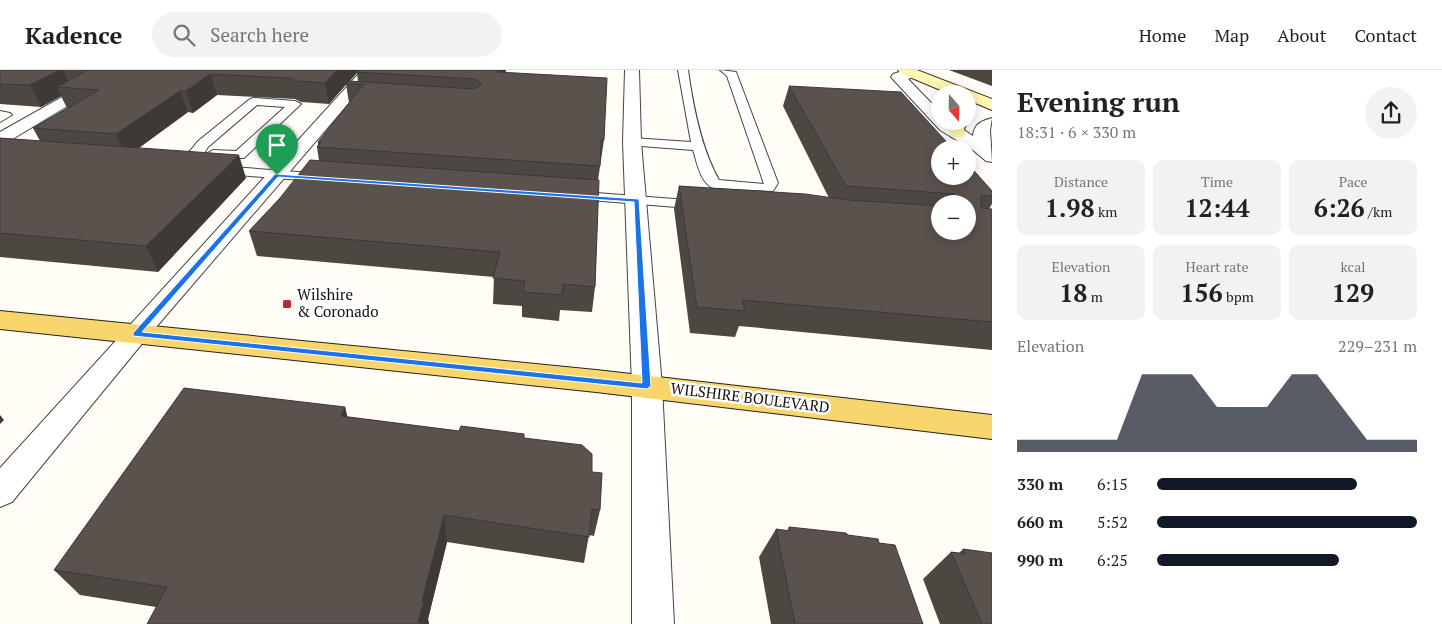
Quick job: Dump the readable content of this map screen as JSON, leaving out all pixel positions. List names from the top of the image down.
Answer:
{
  "streets": {
    "main road": ["WILSHIRE BOULEVARD"]
  },
  "places": {
    "transit": ["Wilshire & Coronado"]
  },
  "north": "bottom",
  "page": {
    "header": "Kadence",
    "search": "Search here",
    "nav": [
      "Home",
      "Map",
      "About",
      "Contact"
    ],
    "heading": ["Evening run", "18:31 · 6 × 330 m"],
    "map_buttons": ["+", "−"],
    "stats": [
      ["Distance", "1.98 km"],
      ["Time", "12:44"],
      ["Pace", "6:26 /km"],
      ["Elevation", "18 m"],
      ["Heart rate", "156 bpm"],
      ["kcal", "129"]
    ],
    "chart": ["Elevation", "229–231 m"],
    "list": [
      {
        "name": "330 m",
        "note": "6:15"
      },
      {
        "name": "660 m",
        "note": "5:52"
      },
      {
        "name": "990 m",
        "note": "6:25"
      }
    ]
  }
}
